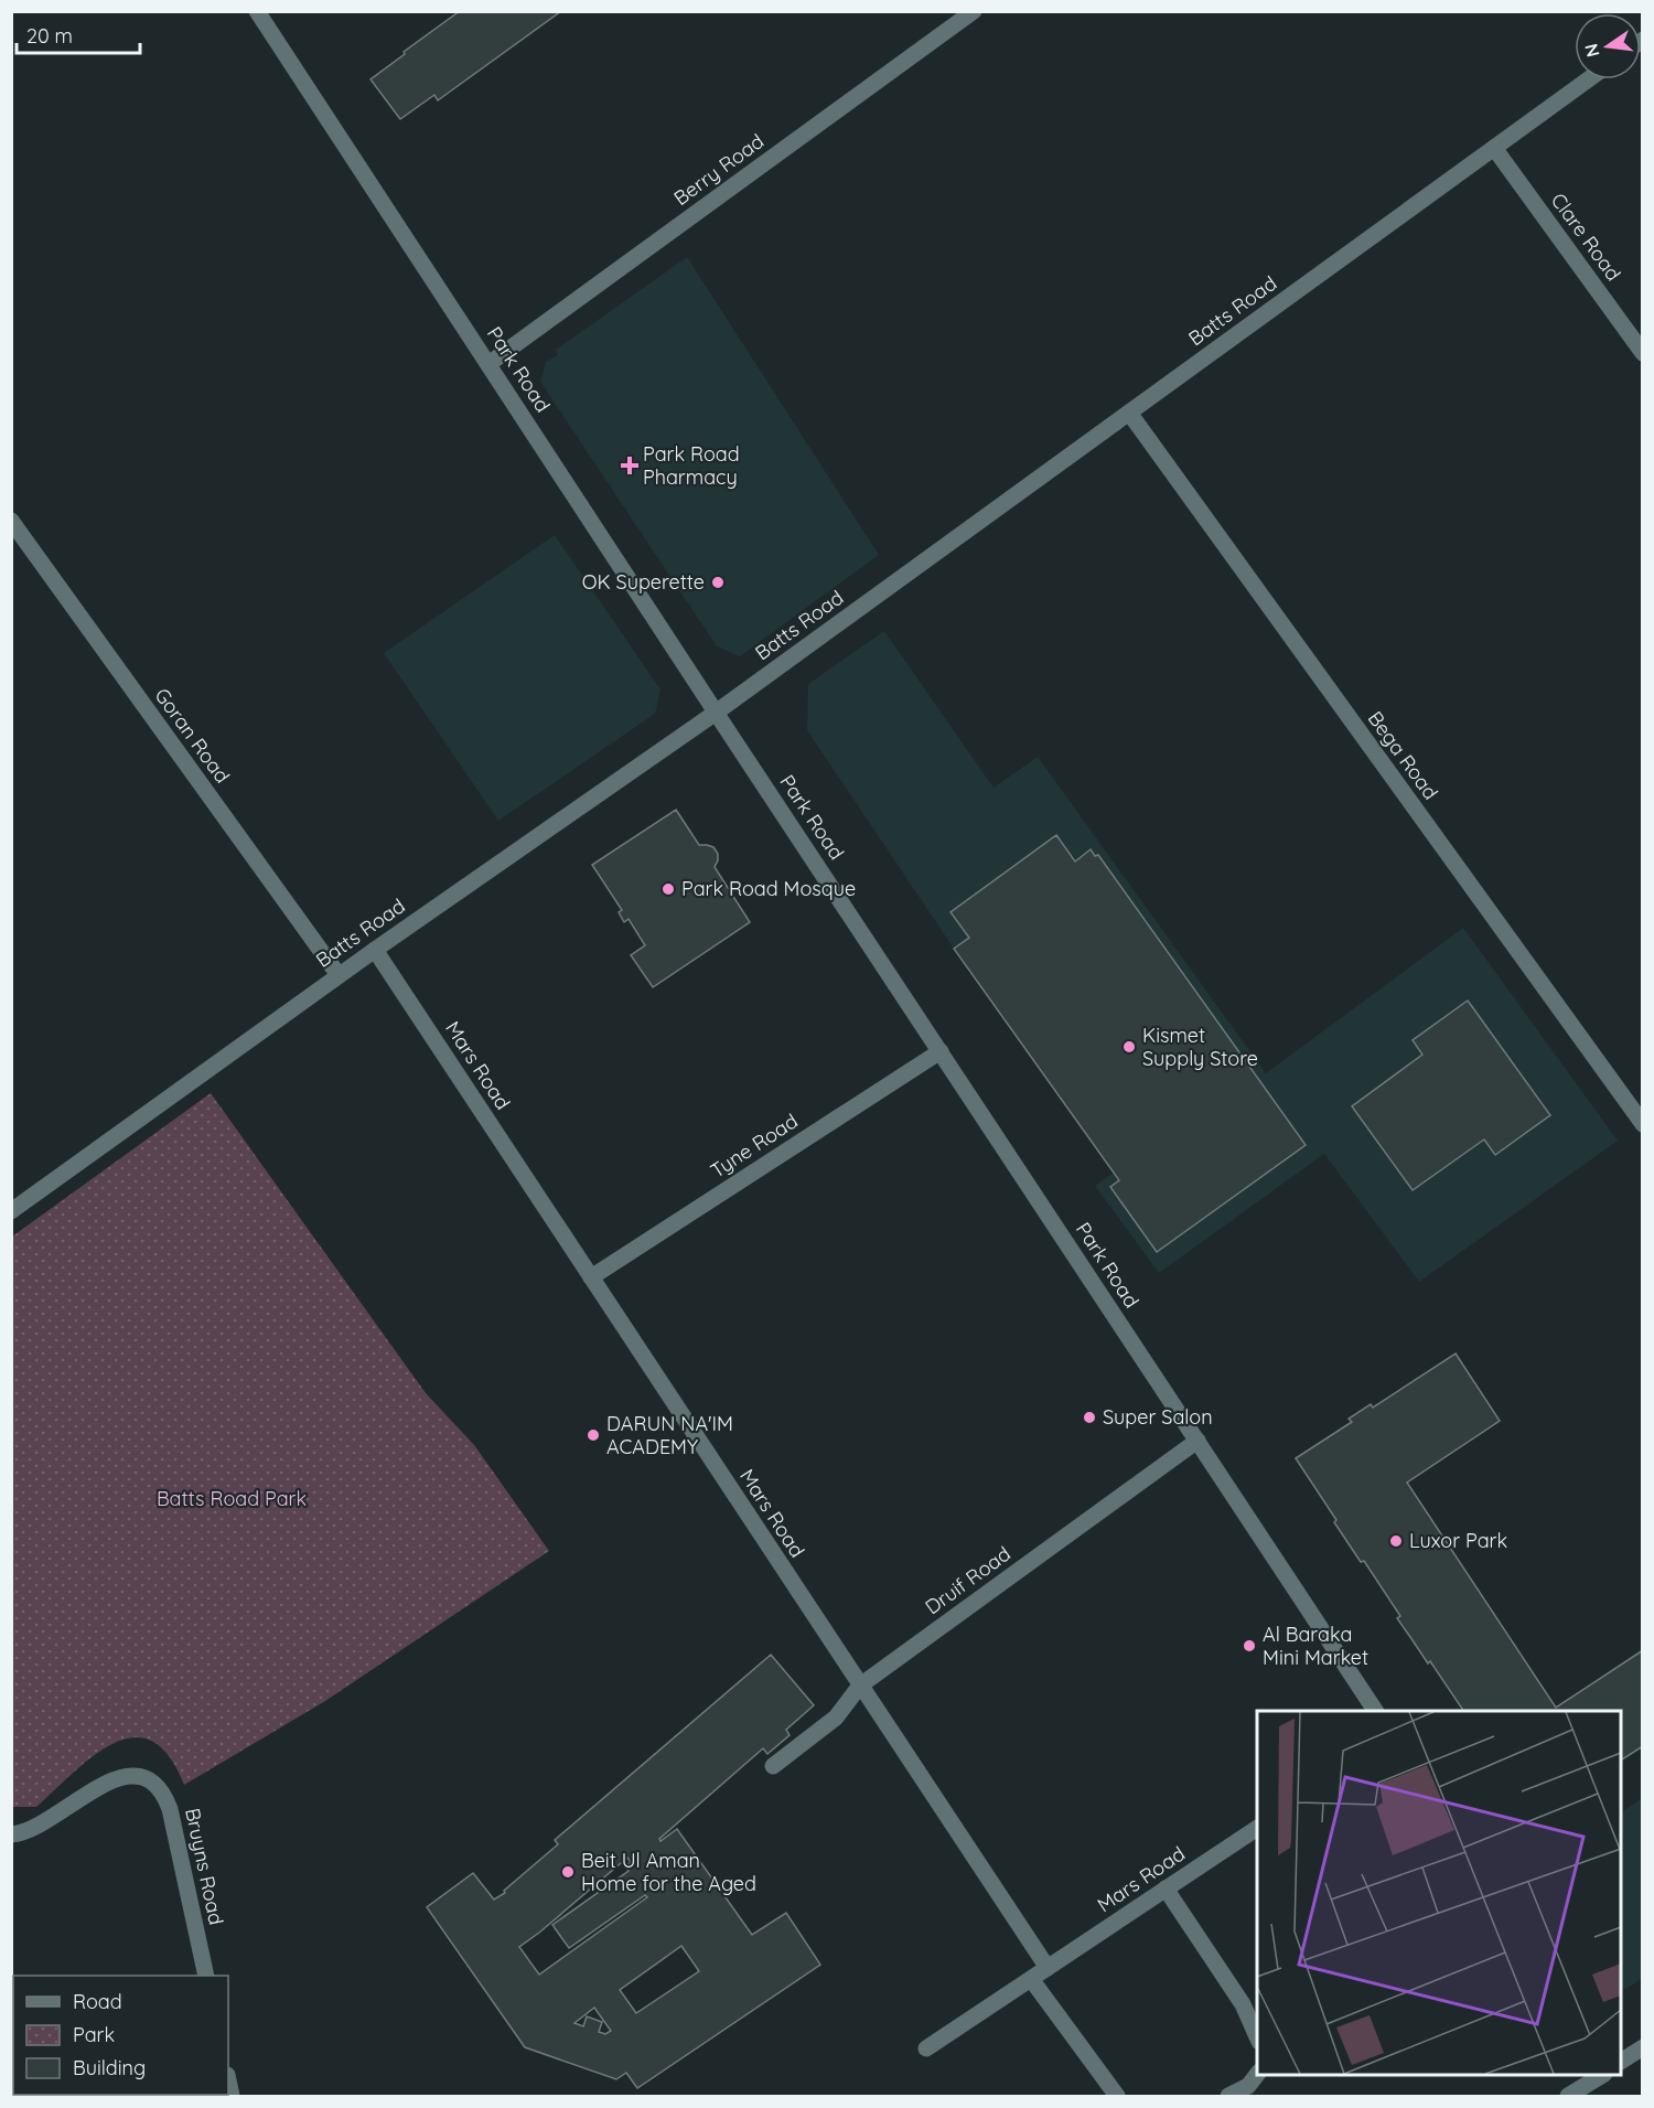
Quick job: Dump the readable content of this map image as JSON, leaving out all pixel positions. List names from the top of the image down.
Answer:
{
  "streets": {
    "street": [
      "Berry Road",
      "Clare Road",
      "Batts Road",
      "Park Road",
      "Goran Road",
      "Bega Road",
      "Mars Road",
      "Tyne Road",
      "Druif Road",
      "Bruyns Road"
    ]
  },
  "crossings": [
    ["Berry Road", "Park Road"],
    ["Clare Road", "Batts Road"],
    ["Batts Road", "Park Road"],
    ["Batts Road", "Goran Road"],
    ["Batts Road", "Bega Road"],
    ["Batts Road", "Mars Road"],
    ["Park Road", "Tyne Road"],
    ["Park Road", "Druif Road"],
    ["Mars Road", "Tyne Road"],
    ["Mars Road", "Druif Road"]
  ],
  "parks": ["Batts Road Park"],
  "places": {
    "health": ["Park Road Pharmacy"],
    "other": [
      "OK Superette",
      "Park Road Mosque",
      "Kismet Supply Store",
      "Super Salon",
      "DARUN NA'IM ACADEMY",
      "Luxor Park",
      "Al Baraka Mini Market",
      "Beit Ul Aman Home for the Aged"
    ]
  },
  "legend": ["Road", "Park", "Building"],
  "scale_bar": "20 m",
  "north": "left"
}
